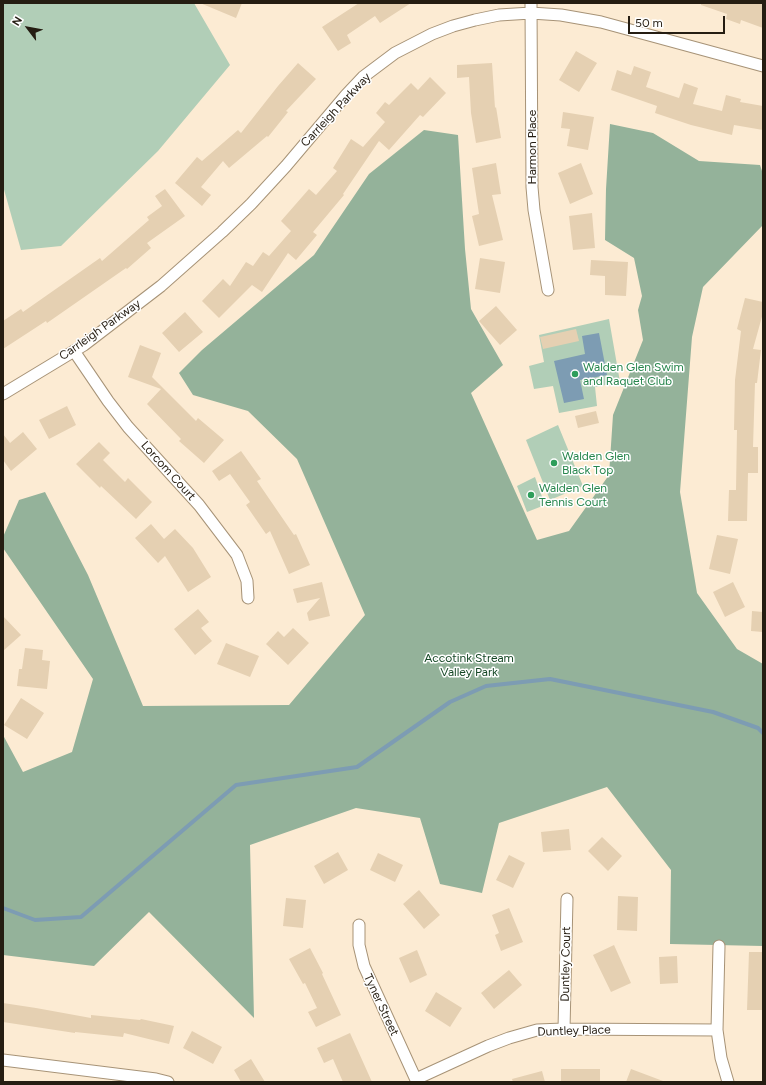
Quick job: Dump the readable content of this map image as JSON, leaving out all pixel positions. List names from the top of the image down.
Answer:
{
  "streets": {
    "street": [
      "Carrleigh Parkway",
      "Harmon Place",
      "Lorcom Court",
      "Duntley Court",
      "Tyner Street",
      "Duntley Place"
    ]
  },
  "crossings": [
    ["Carrleigh Parkway", "Harmon Place"],
    ["Carrleigh Parkway", "Lorcom Court"],
    ["Duntley Court", "Duntley Place"],
    ["Tyner Street", "Duntley Place"]
  ],
  "parks": ["Accotink Stream Valley Park"],
  "places": ["Walden Glen Swim and Raquet Club", "Walden Glen Black Top", "Walden Glen Tennis Court"],
  "scale_bar": "50 m",
  "north": "top left"
}
